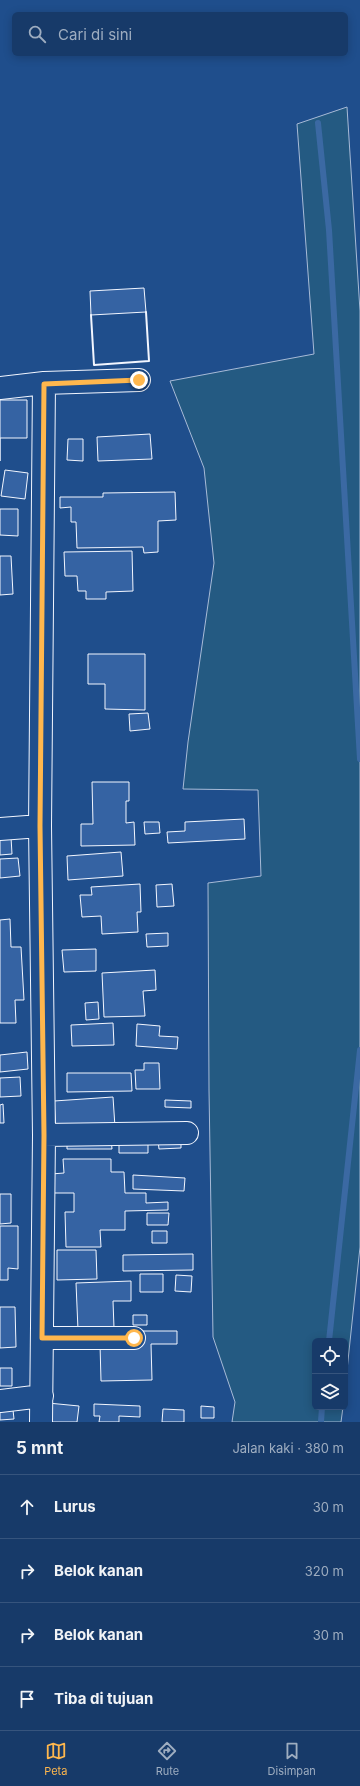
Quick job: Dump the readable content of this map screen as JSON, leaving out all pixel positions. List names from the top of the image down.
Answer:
{
  "page": {
    "search": "Cari di sini",
    "heading": ["5 mnt", "Jalan kaki · 380 m"],
    "list": [
      ["Lurus", "30 m"],
      ["Belok kanan", "320 m"],
      ["Belok kanan", "30 m"],
      "Tiba di tujuan"
    ],
    "nav": ["Peta", "Rute", "Disimpan"]
  }
}
